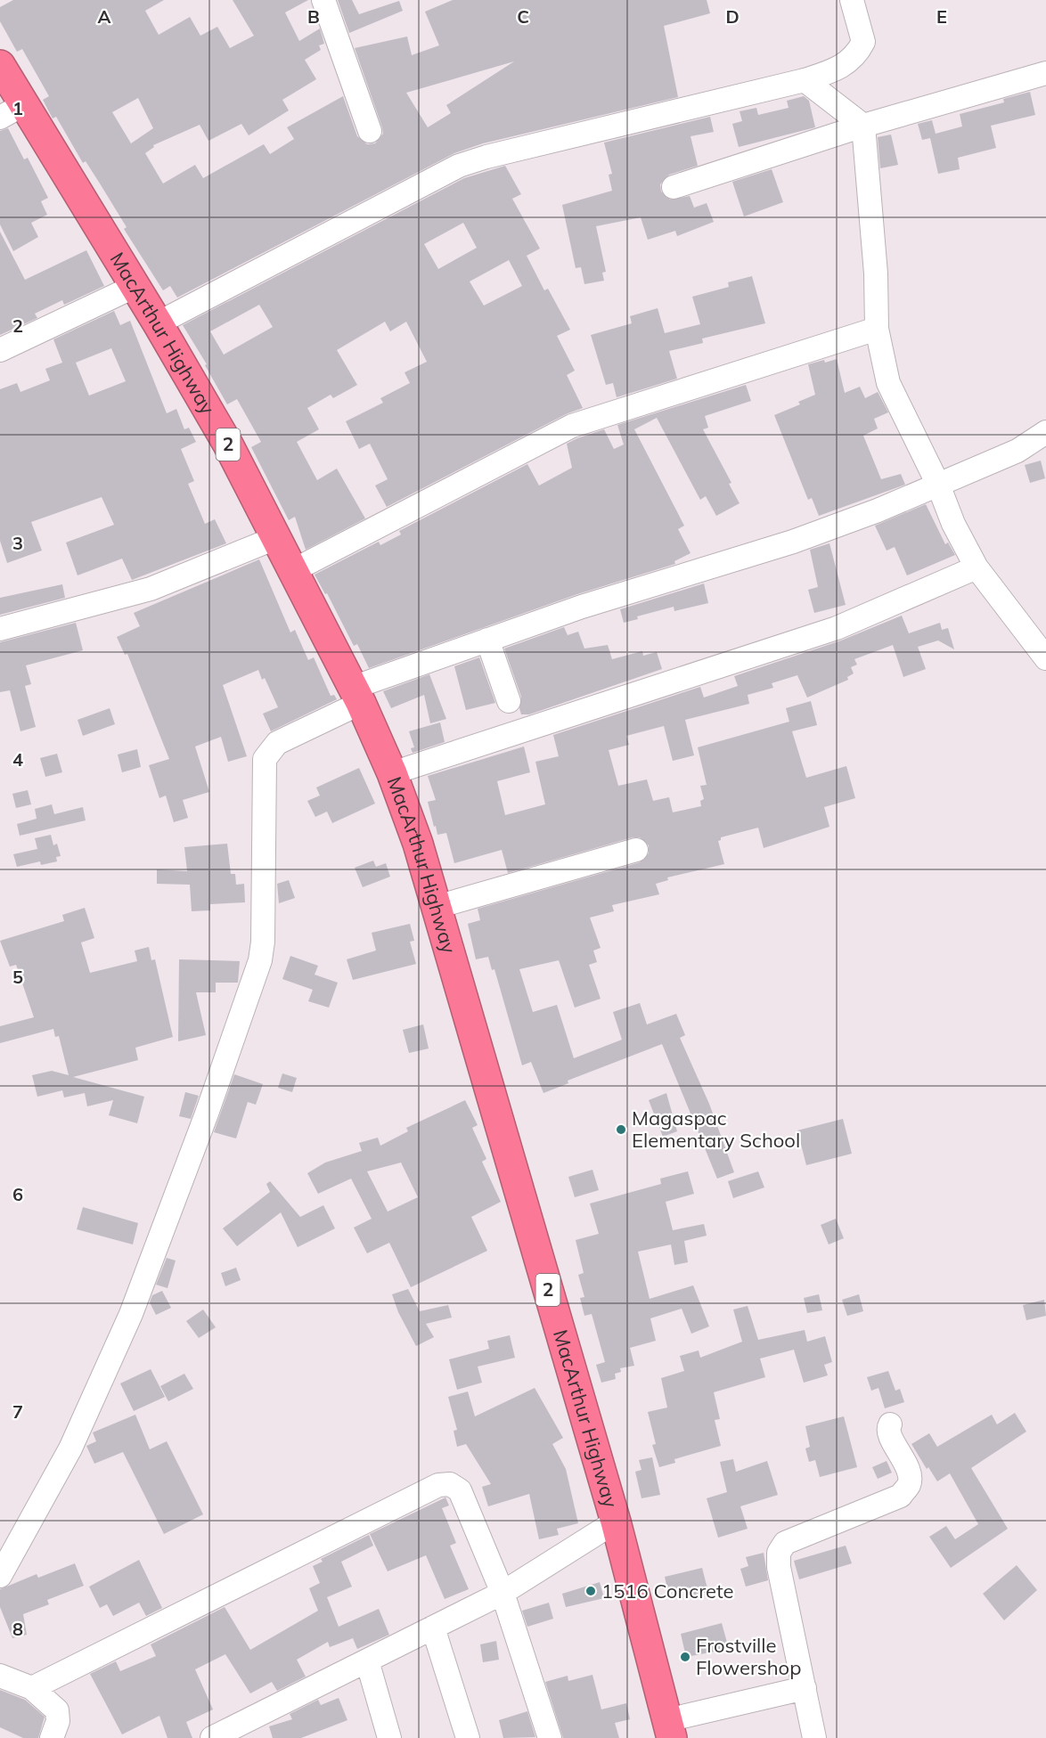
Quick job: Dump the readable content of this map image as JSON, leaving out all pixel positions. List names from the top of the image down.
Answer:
{
  "streets": {
    "highway": ["MacArthur Highway", "2"]
  },
  "places": ["Magaspac Elementary School", "1516 Concrete", "Frostville Flowershop"],
  "grid": {
    "columns": [
      "A",
      "B",
      "C",
      "D",
      "E"
    ],
    "rows": [
      "1",
      "2",
      "3",
      "4",
      "5",
      "6",
      "7",
      "8"
    ]
  }
}
